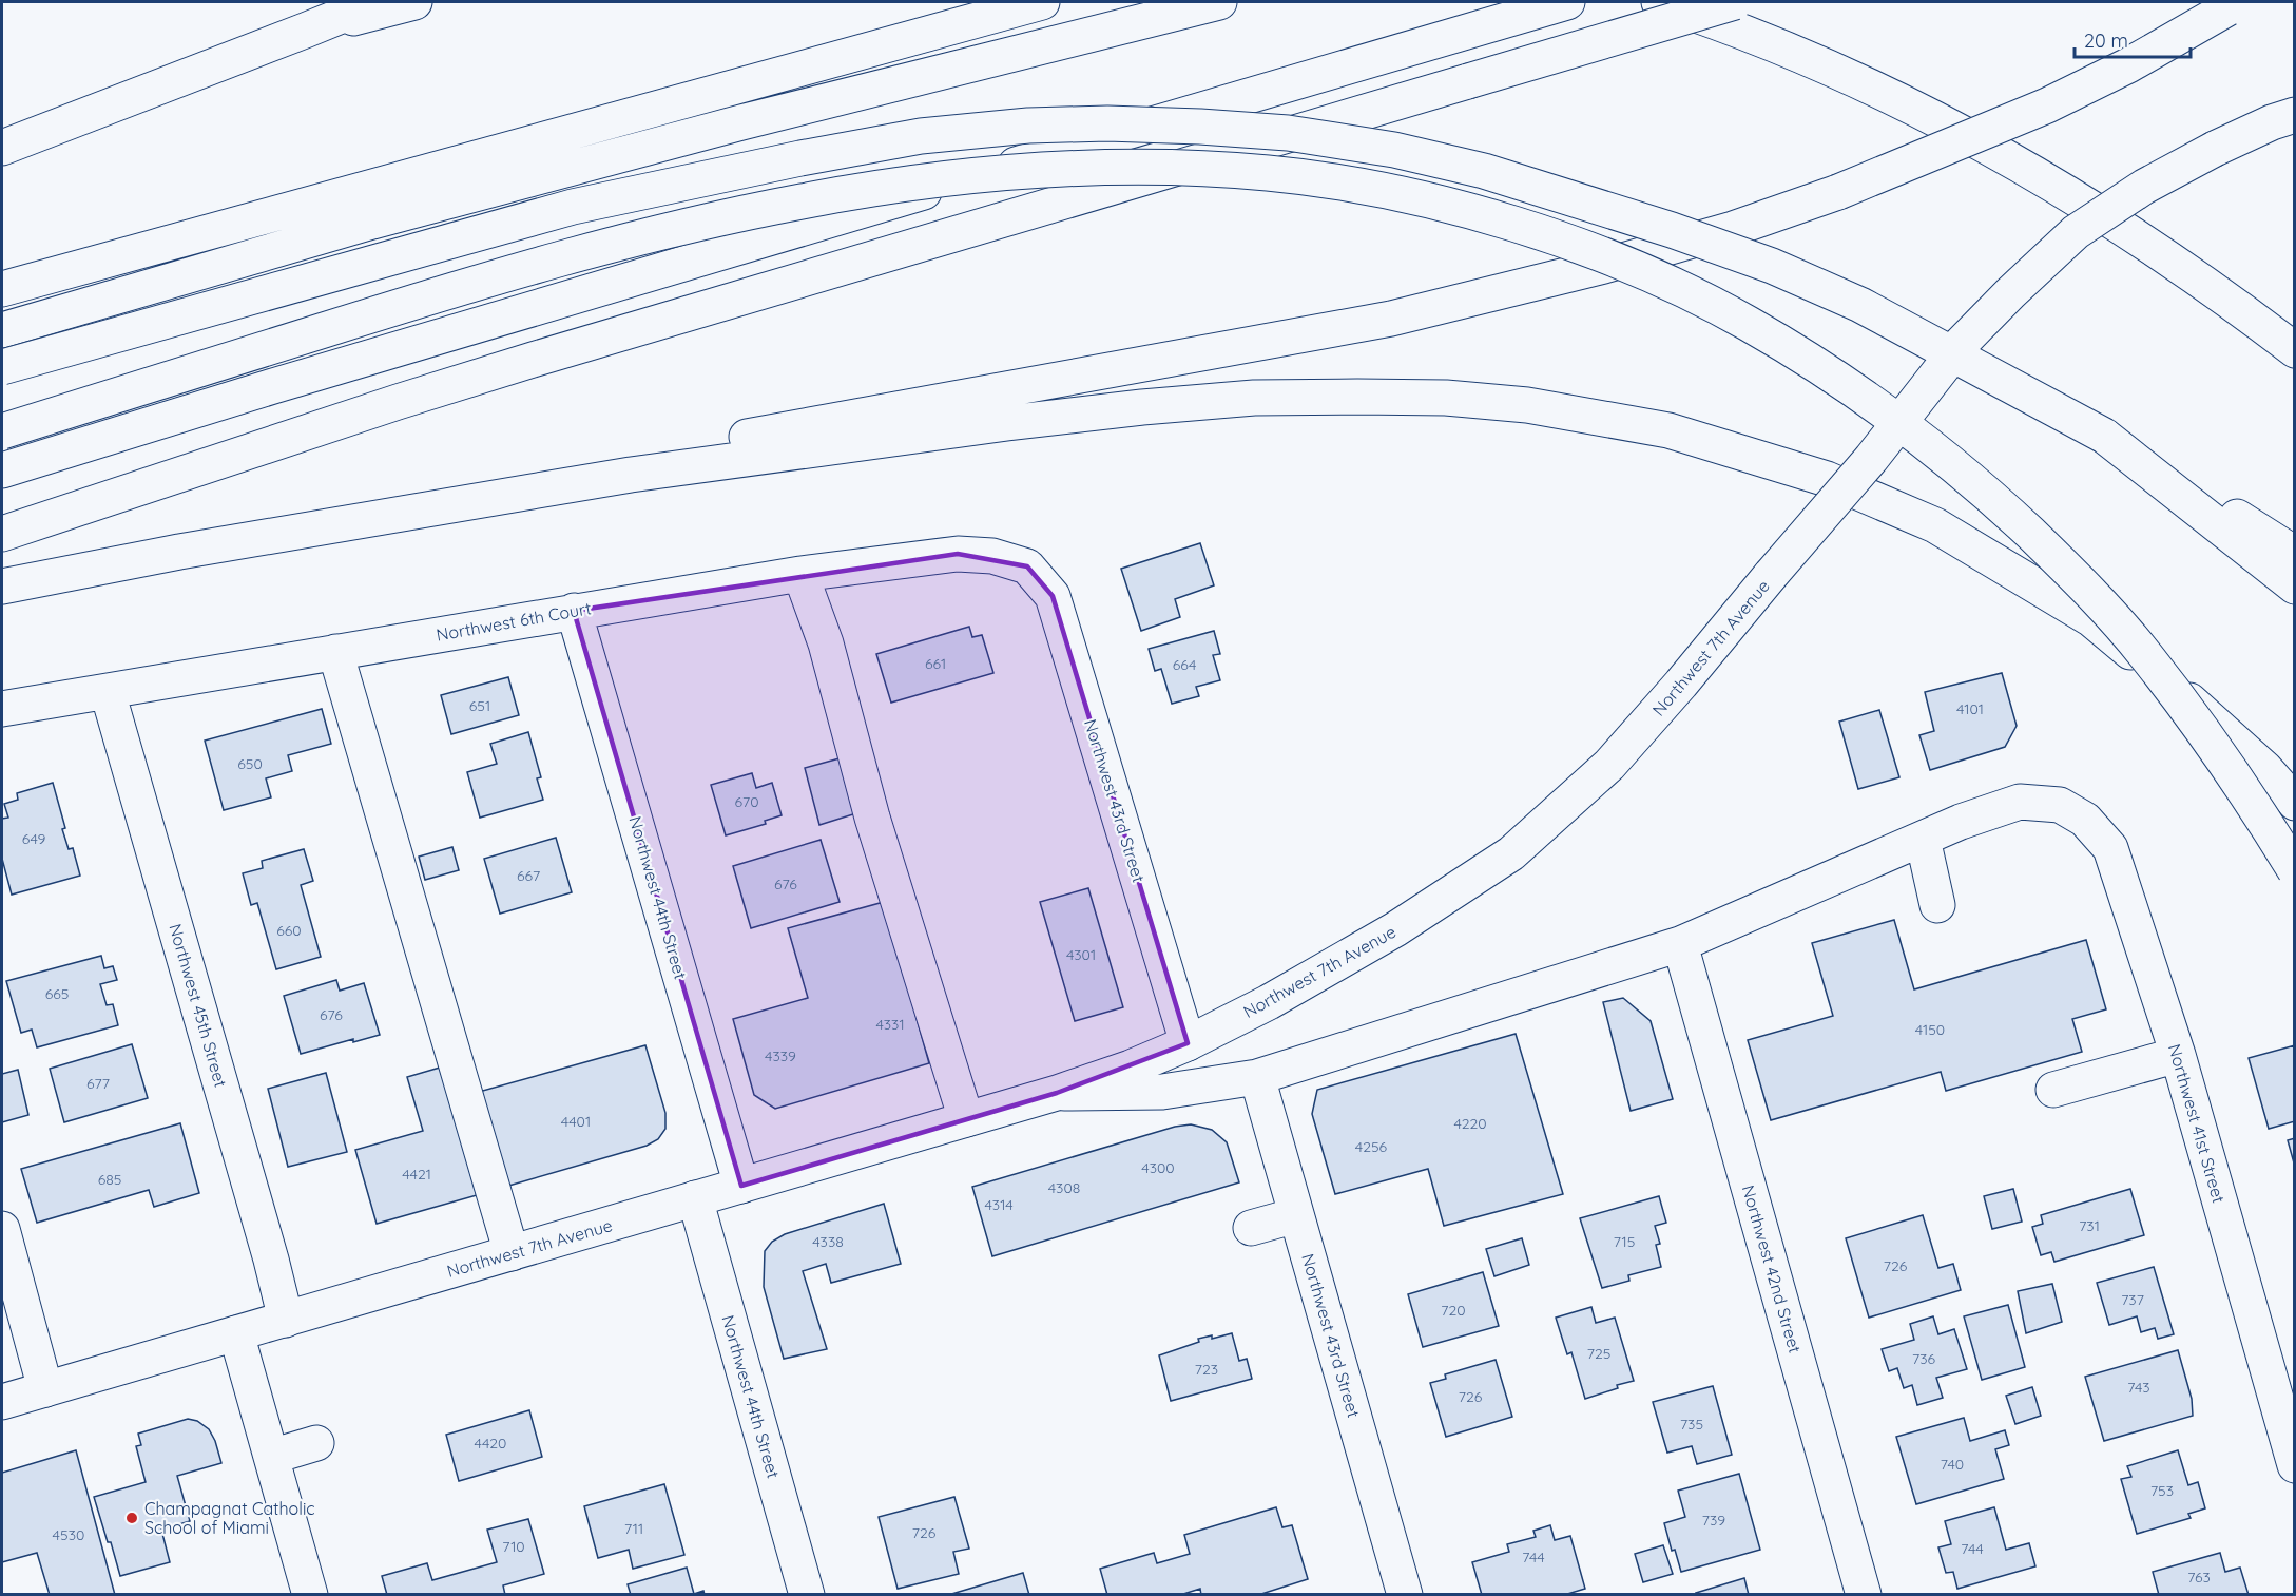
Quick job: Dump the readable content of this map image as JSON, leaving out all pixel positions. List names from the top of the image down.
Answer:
{
  "streets": {
    "main road": [
      "Northwest 6th Court",
      "Northwest 7th Avenue",
      "Northwest 43rd Street",
      "Northwest 44th Street",
      "Northwest 45th Street",
      "Northwest 41st Street",
      "Northwest 42nd Street"
    ]
  },
  "crossings": [
    ["Northwest 6th Court", "Northwest 43rd Street"],
    ["Northwest 6th Court", "Northwest 44th Street"],
    ["Northwest 6th Court", "Northwest 45th Street"],
    ["Northwest 7th Avenue", "Northwest 43rd Street"],
    ["Northwest 7th Avenue", "Northwest 44th Street"],
    ["Northwest 7th Avenue", "Northwest 45th Street"],
    ["Northwest 7th Avenue", "Northwest 41st Street"],
    ["Northwest 7th Avenue", "Northwest 42nd Street"]
  ],
  "places": ["Champagnat Catholic School of Miami"],
  "house_numbers": [
    "661",
    "664",
    "651",
    "4101",
    "650",
    "670",
    "649",
    "667",
    "676",
    "660",
    "4301",
    "665",
    "676",
    "4331",
    "4150",
    "4339",
    "677",
    "4401",
    "4220",
    "4256",
    "4300",
    "4421",
    "685",
    "4308",
    "4314",
    "731",
    "4338",
    "715",
    "726",
    "737",
    "720",
    "725",
    "736",
    "723",
    "743",
    "726",
    "735",
    "4420",
    "740",
    "753",
    "739",
    "711",
    "726",
    "4530",
    "710",
    "744",
    "744",
    "763"
  ],
  "scale_bar": "20 m"
}
